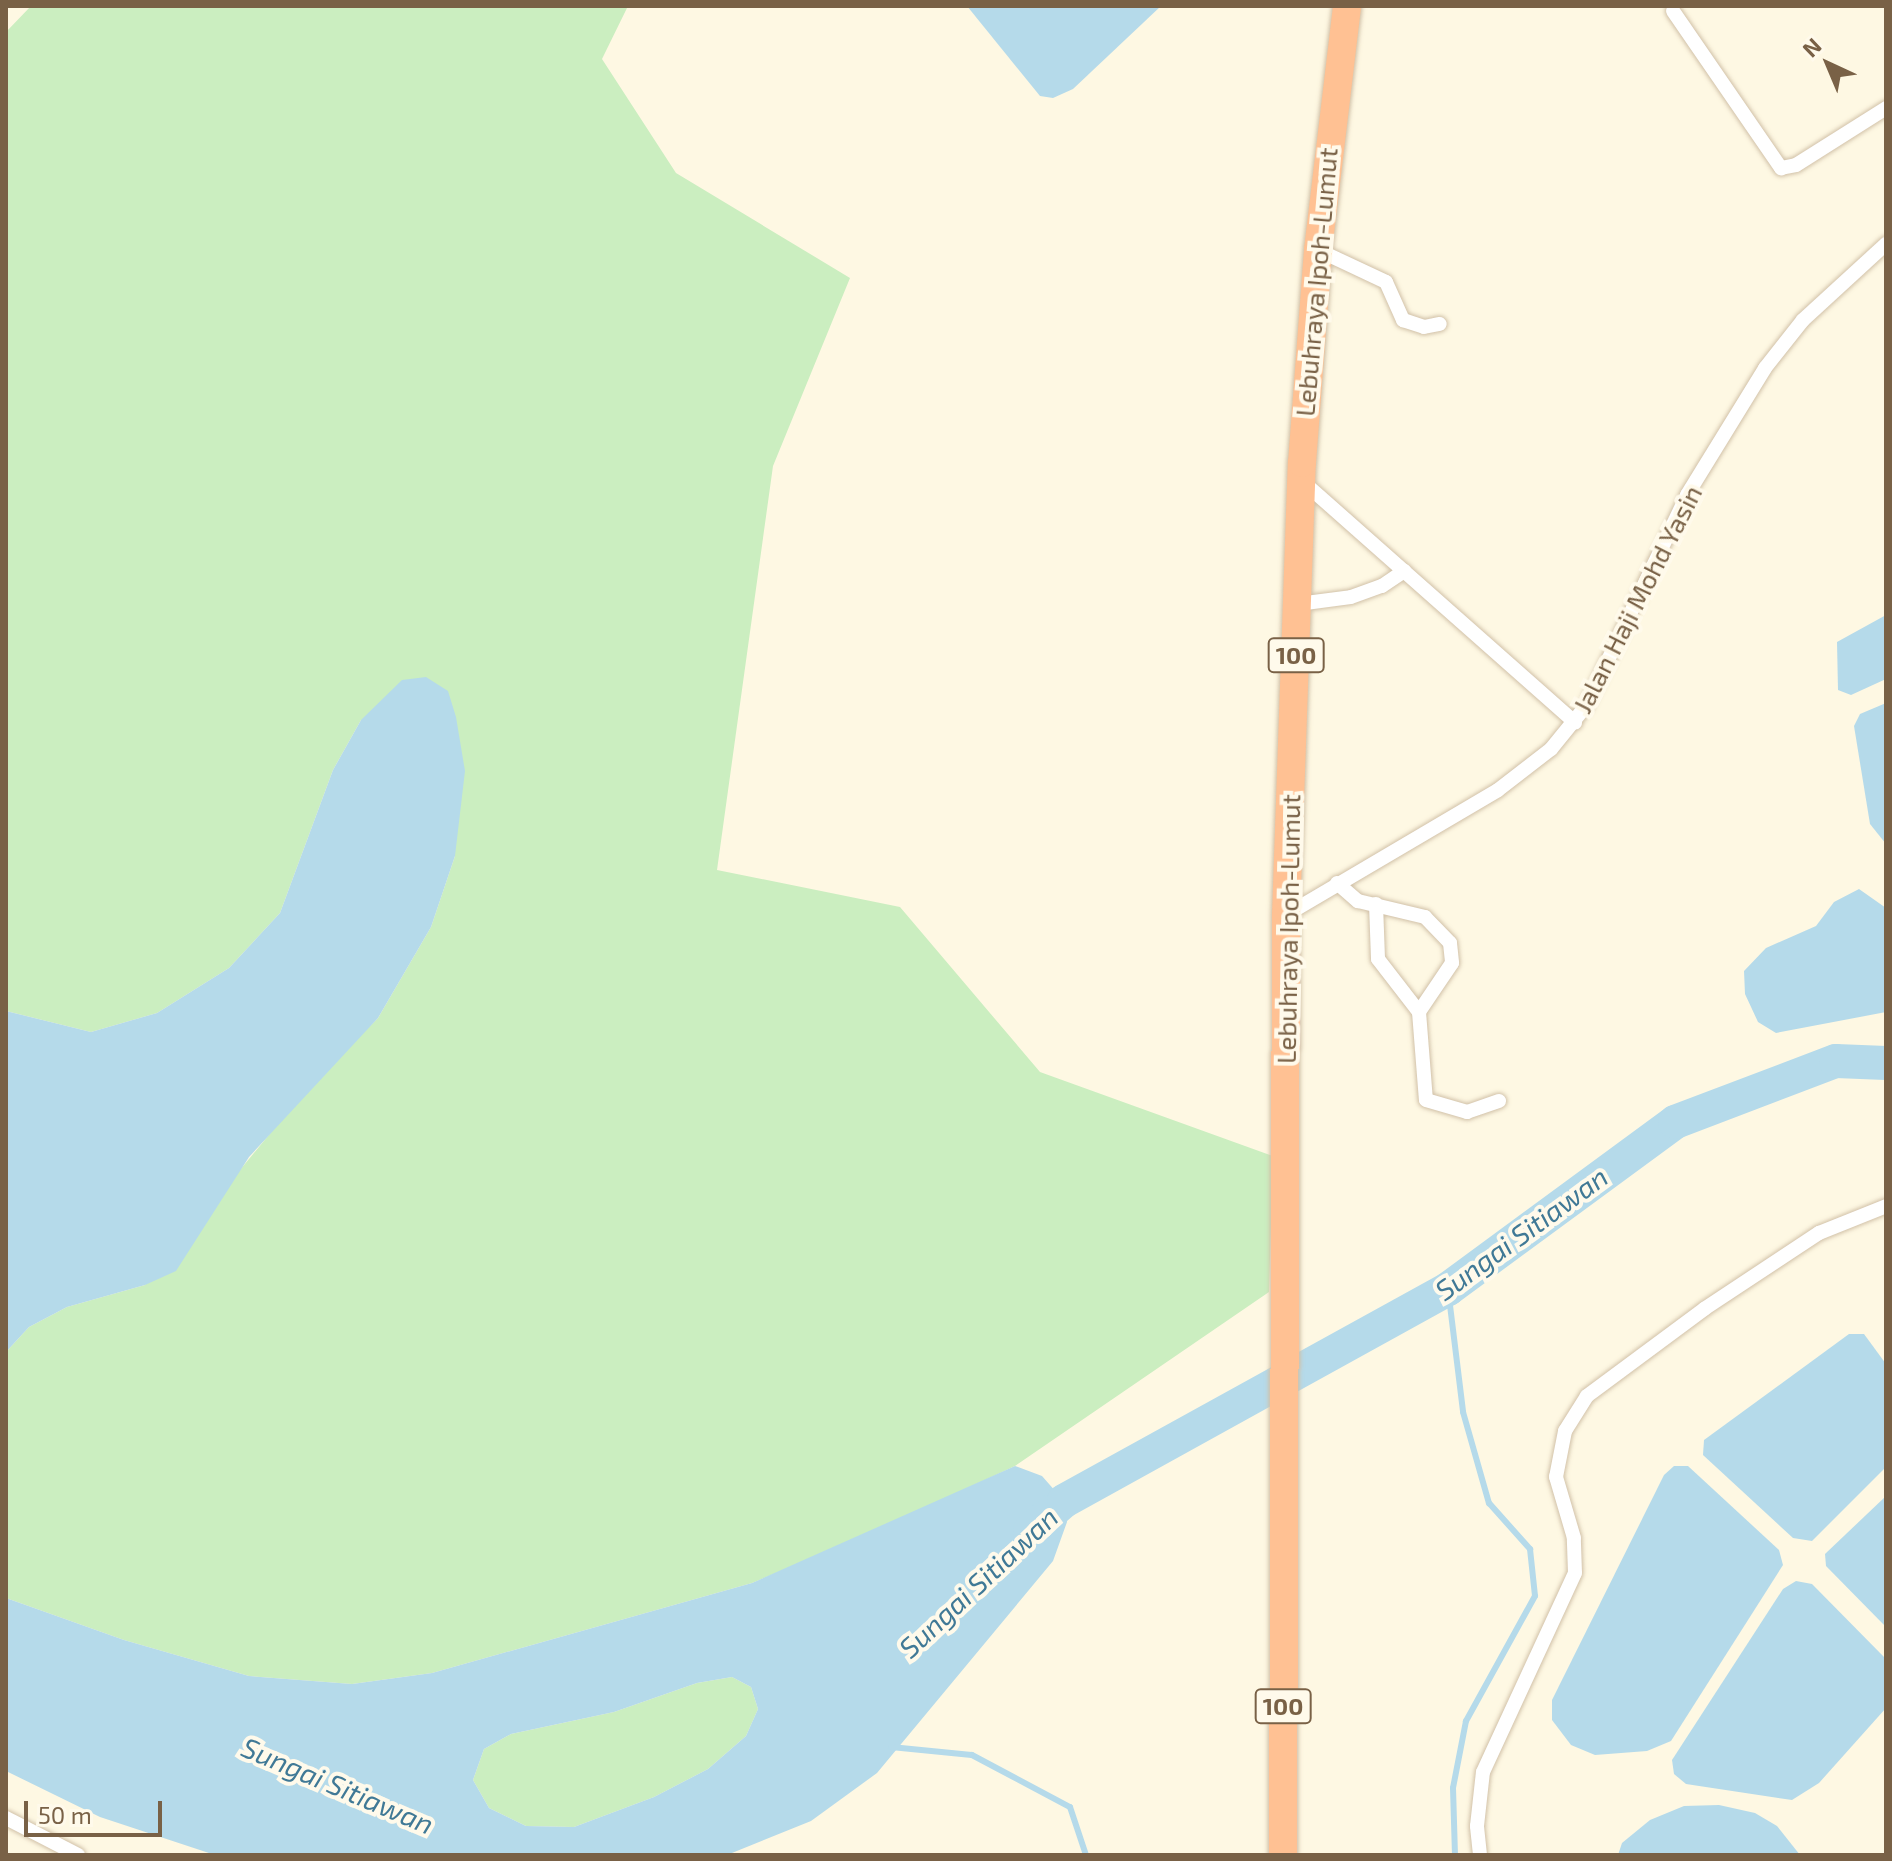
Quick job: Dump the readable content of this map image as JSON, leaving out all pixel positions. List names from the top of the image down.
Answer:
{
  "streets": {
    "highway": ["Lebuhraya Ipoh-Lumut", "100"],
    "street": ["Jalan Haji Mohd Yasin"]
  },
  "crossings": [
    ["Lebuhraya Ipoh-Lumut", "Jalan Haji Mohd Yasin"]
  ],
  "water": ["Sungai Sitiawan"],
  "scale_bar": "50 m",
  "north": "top left"
}
